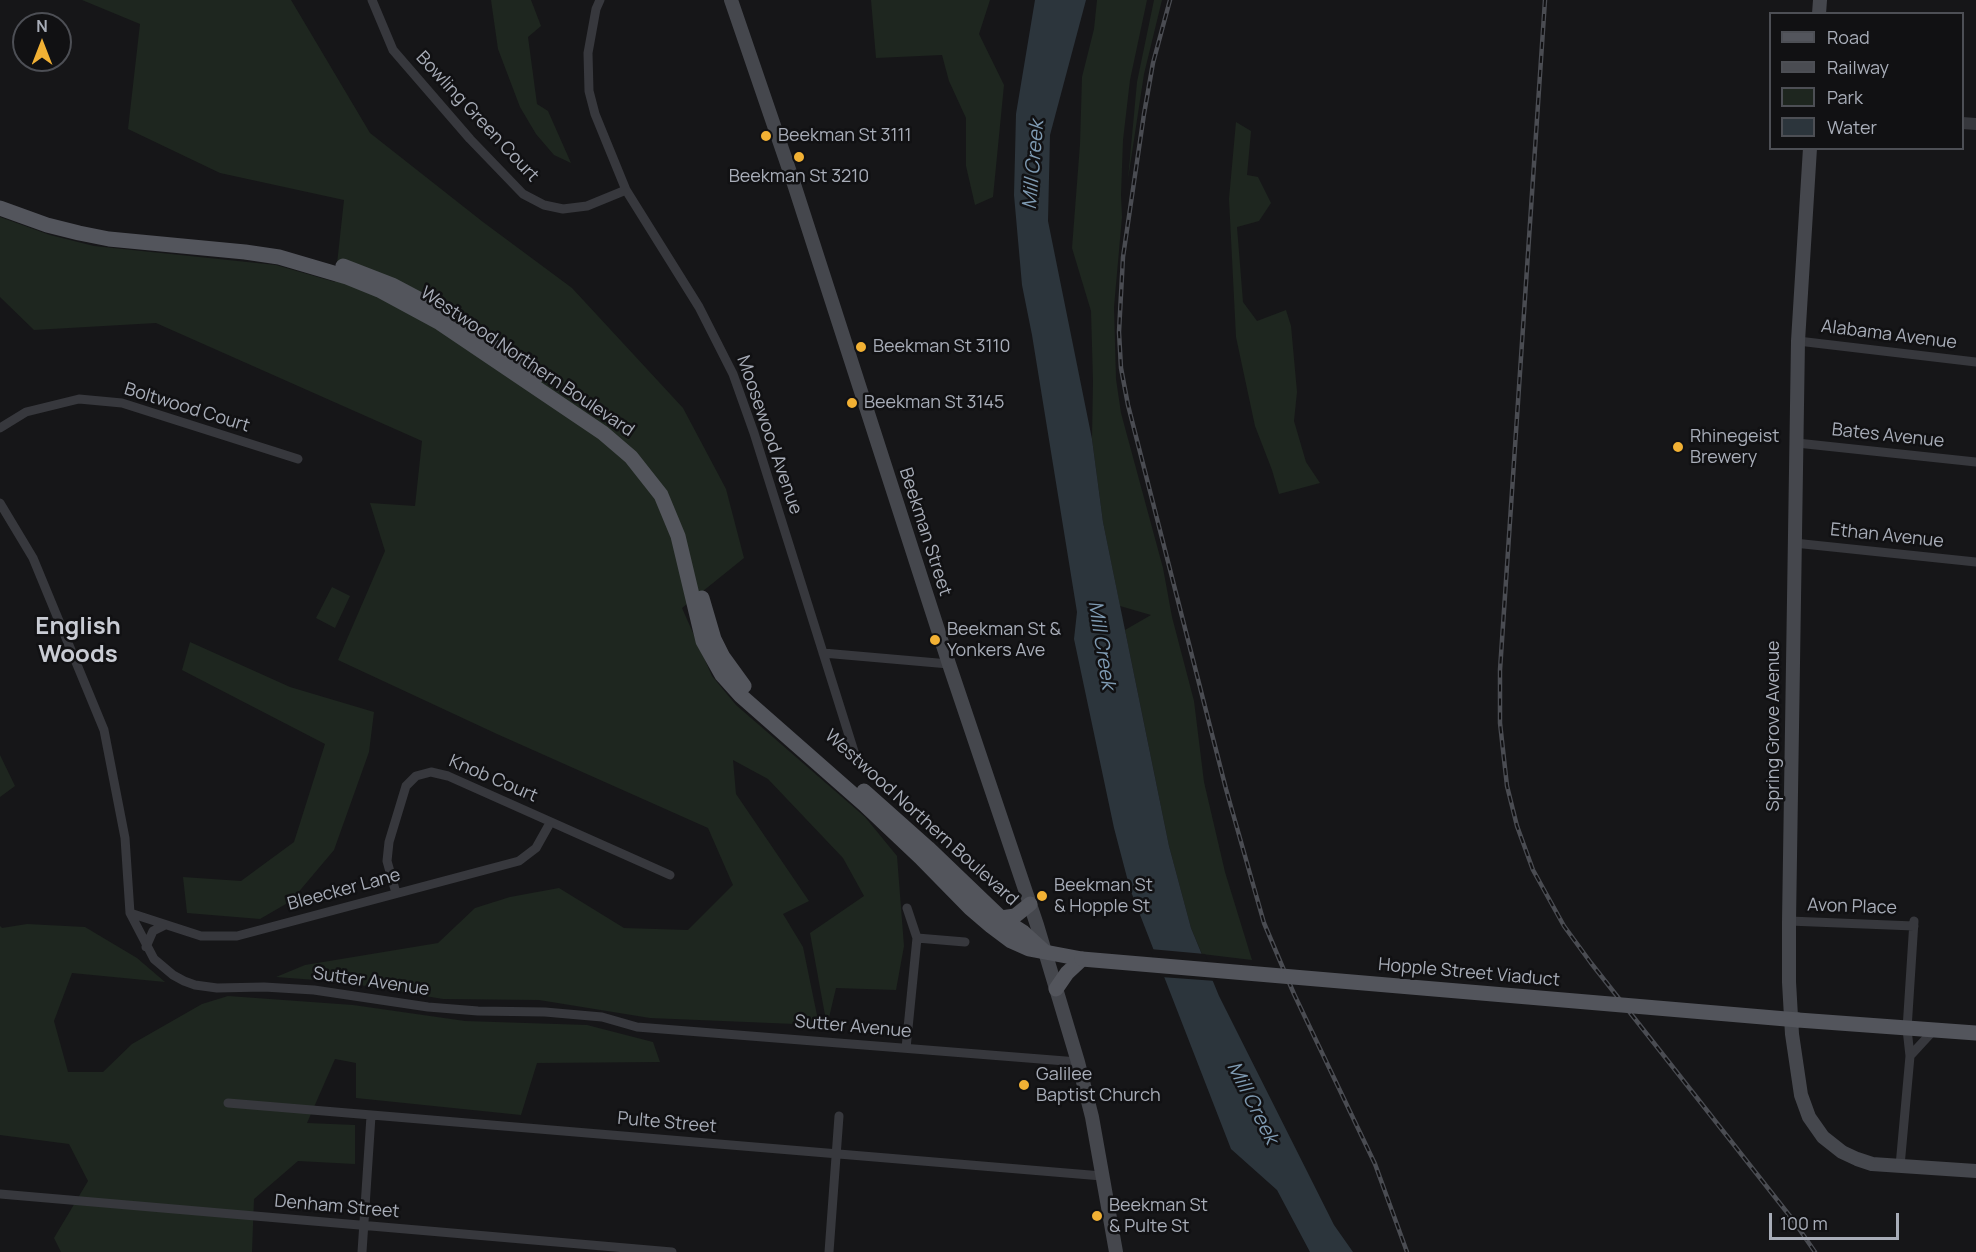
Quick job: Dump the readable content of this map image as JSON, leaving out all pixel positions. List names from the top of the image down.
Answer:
{
  "streets": {
    "main road": [
      "Westwood Northern Boulevard",
      "Beekman Street",
      "Spring Grove Avenue",
      "Hopple Street Viaduct"
    ],
    "street": [
      "Bowling Green Court",
      "Alabama Avenue",
      "Boltwood Court",
      "Moosewood Avenue",
      "Bates Avenue",
      "Ethan Avenue",
      "Knob Court",
      "Bleecker Lane",
      "Avon Place",
      "Sutter Avenue",
      "Pulte Street",
      "Denham Street"
    ]
  },
  "crossings": [
    ["Bowling Green Court", "Moosewood Avenue"],
    ["Alabama Avenue", "Spring Grove Avenue"],
    ["Westwood Northern Boulevard", "Beekman Street"],
    ["Westwood Northern Boulevard", "Hopple Street Viaduct"],
    ["Bates Avenue", "Spring Grove Avenue"],
    ["Beekman Street", "Hopple Street Viaduct"],
    ["Beekman Street", "Sutter Avenue"],
    ["Beekman Street", "Pulte Street"],
    ["Ethan Avenue", "Spring Grove Avenue"],
    ["Spring Grove Avenue", "Avon Place"],
    ["Knob Court", "Bleecker Lane"],
    ["Bleecker Lane", "Sutter Avenue"],
    ["Avon Place", "Hopple Street Viaduct"]
  ],
  "districts": ["English Woods"],
  "water": ["Mill Creek"],
  "places": [
    "Beekman St 3111",
    "Beekman St 3210",
    "Beekman St 3110",
    "Beekman St 3145",
    "Rhinegeist Brewery",
    "Beekman St & Yonkers Ave",
    "Beekman St & Hopple St",
    "Galilee Baptist Church",
    "Beekman St & Pulte St"
  ],
  "legend": [
    "Road",
    "Railway",
    "Park",
    "Water"
  ],
  "scale_bar": "100 m",
  "north": "top"
}
